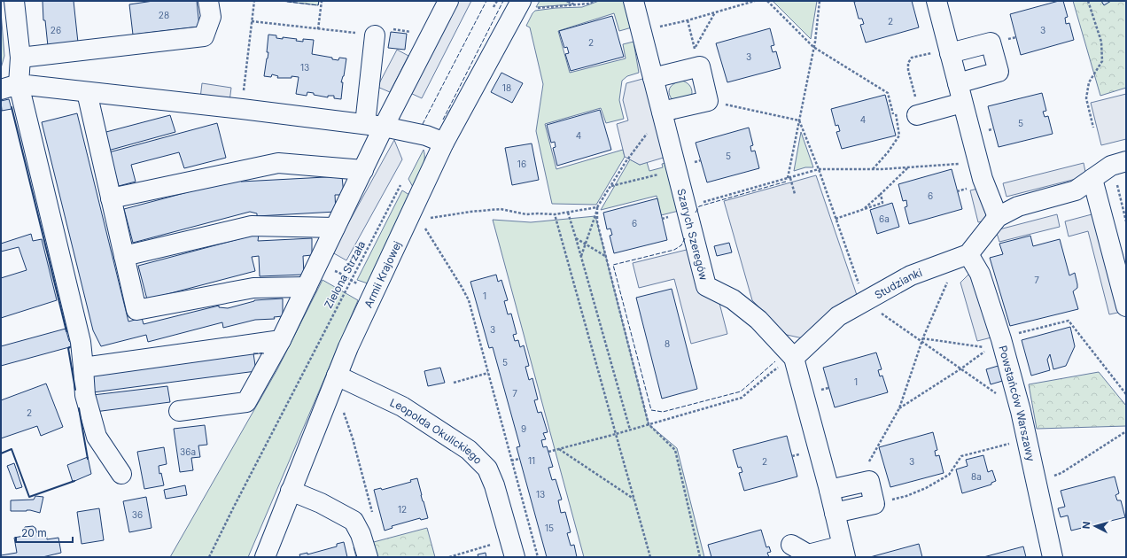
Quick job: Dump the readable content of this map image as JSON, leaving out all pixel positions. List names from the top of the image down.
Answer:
{
  "streets": {
    "street": [
      "Szarych Szeregów",
      "Armii Krajowej",
      "Studzianki",
      "Powstańców Warszawy",
      "Leopolda Okulickiego"
    ],
    "path": ["Zielona Strzała"]
  },
  "crossings": [
    ["Szarych Szeregów", "Studzianki"],
    ["Armii Krajowej", "Leopolda Okulickiego"],
    ["Studzianki", "Powstańców Warszawy"]
  ],
  "house_numbers": [
    "28",
    "2",
    "26",
    "3",
    "2",
    "3",
    "13",
    "18",
    "4",
    "5",
    "4",
    "5",
    "16",
    "6",
    "6a",
    "6",
    "7",
    "1",
    "3",
    "8",
    "5",
    "1",
    "7",
    "2",
    "9",
    "36a",
    "11",
    "2",
    "3",
    "8a",
    "13",
    "12",
    "36",
    "15"
  ],
  "scale_bar": "20 m",
  "north": "left"
}
